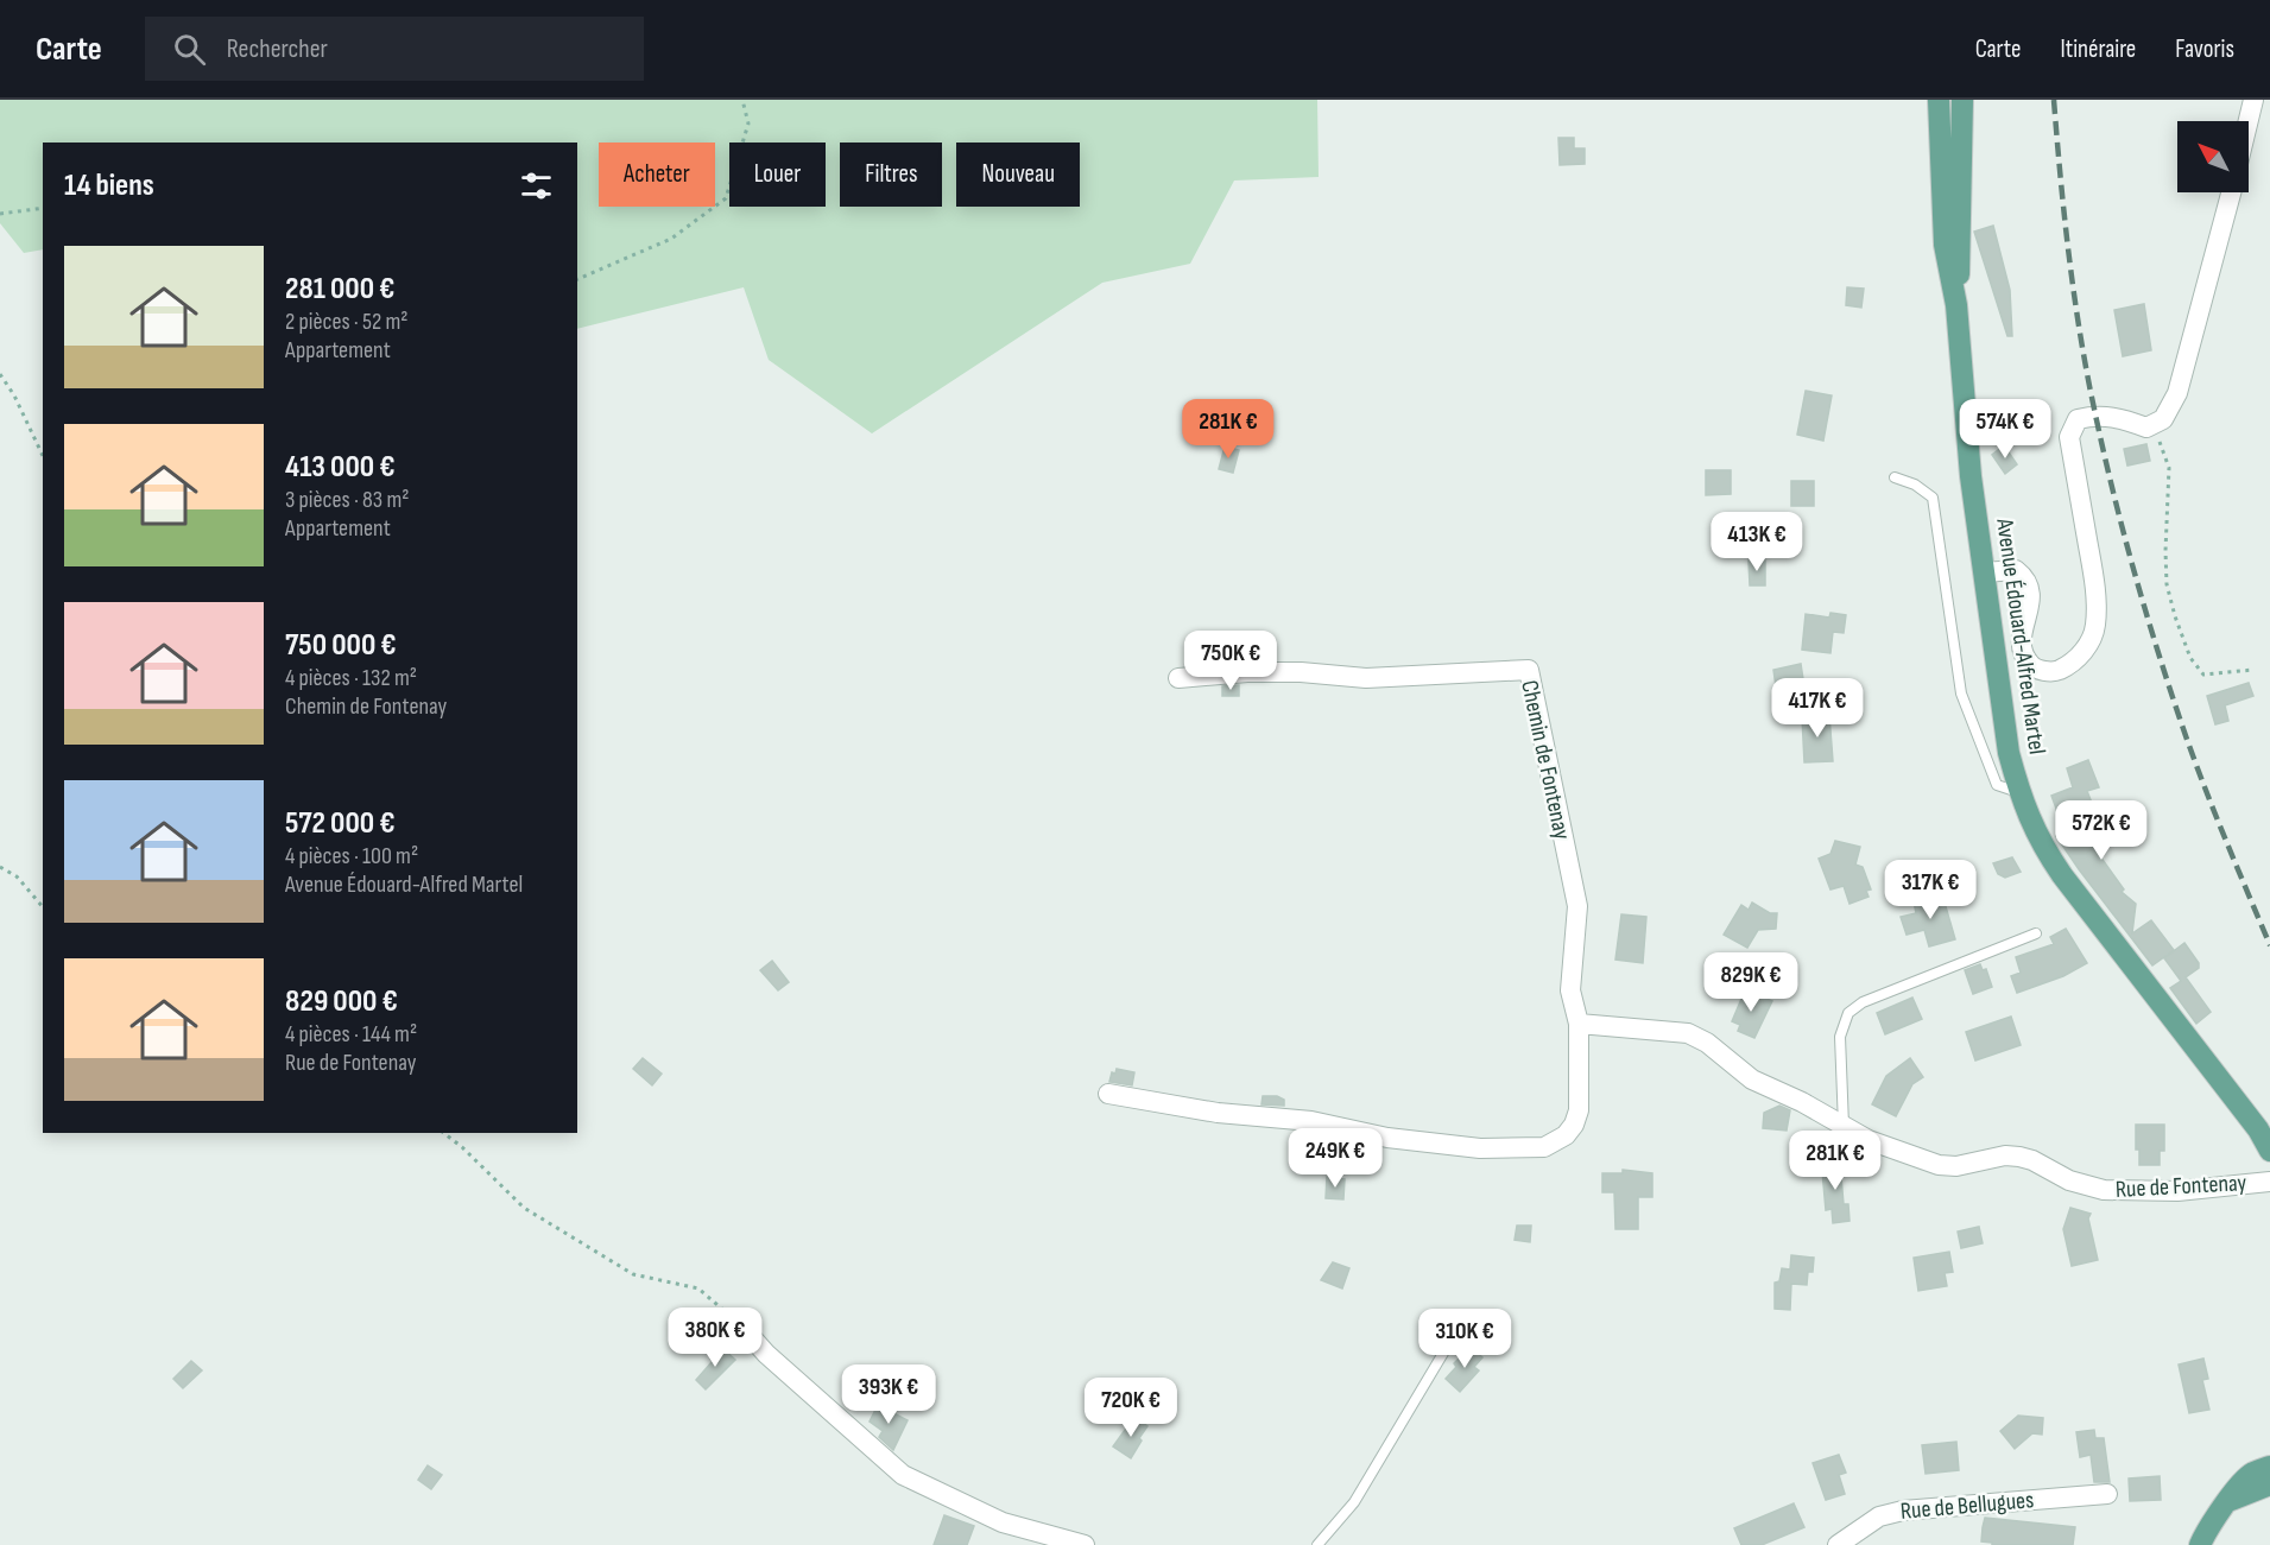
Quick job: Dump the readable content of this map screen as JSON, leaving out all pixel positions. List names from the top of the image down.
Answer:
{
  "streets": {
    "main road": ["Avenue Édouard-Alfred Martel"],
    "street": ["Chemin de Fontenay", "Rue de Fontenay", "Rue de Bellugues"]
  },
  "crossings": [
    ["Chemin de Fontenay", "Rue de Fontenay"]
  ],
  "north": "top left",
  "page": {
    "header": "Carte",
    "search": "Rechercher",
    "nav": ["Carte", "Itinéraire", "Favoris"],
    "chip": [
      "Acheter",
      "Louer",
      "Filtres",
      "Nouveau"
    ],
    "heading": "14 biens",
    "list": [
      {
        "name": "281 000 €",
        "note": "2 pièces · 52 m² · Appartement"
      },
      {
        "name": "413 000 €",
        "note": "3 pièces · 83 m² · Appartement"
      },
      {
        "name": "750 000 €",
        "note": "4 pièces · 132 m² · Chemin de Fontenay"
      },
      {
        "name": "572 000 €",
        "note": "4 pièces · 100 m² · Avenue Édouard-Alfred Martel"
      },
      {
        "name": "829 000 €",
        "note": "4 pièces · 144 m² · Rue de Fontenay"
      }
    ],
    "price": [
      "281K €",
      "574K €",
      "413K €",
      "750K €",
      "417K €",
      "572K €",
      "317K €",
      "829K €",
      "249K €",
      "281K €",
      "380K €",
      "310K €",
      "393K €",
      "720K €"
    ]
  }
}
